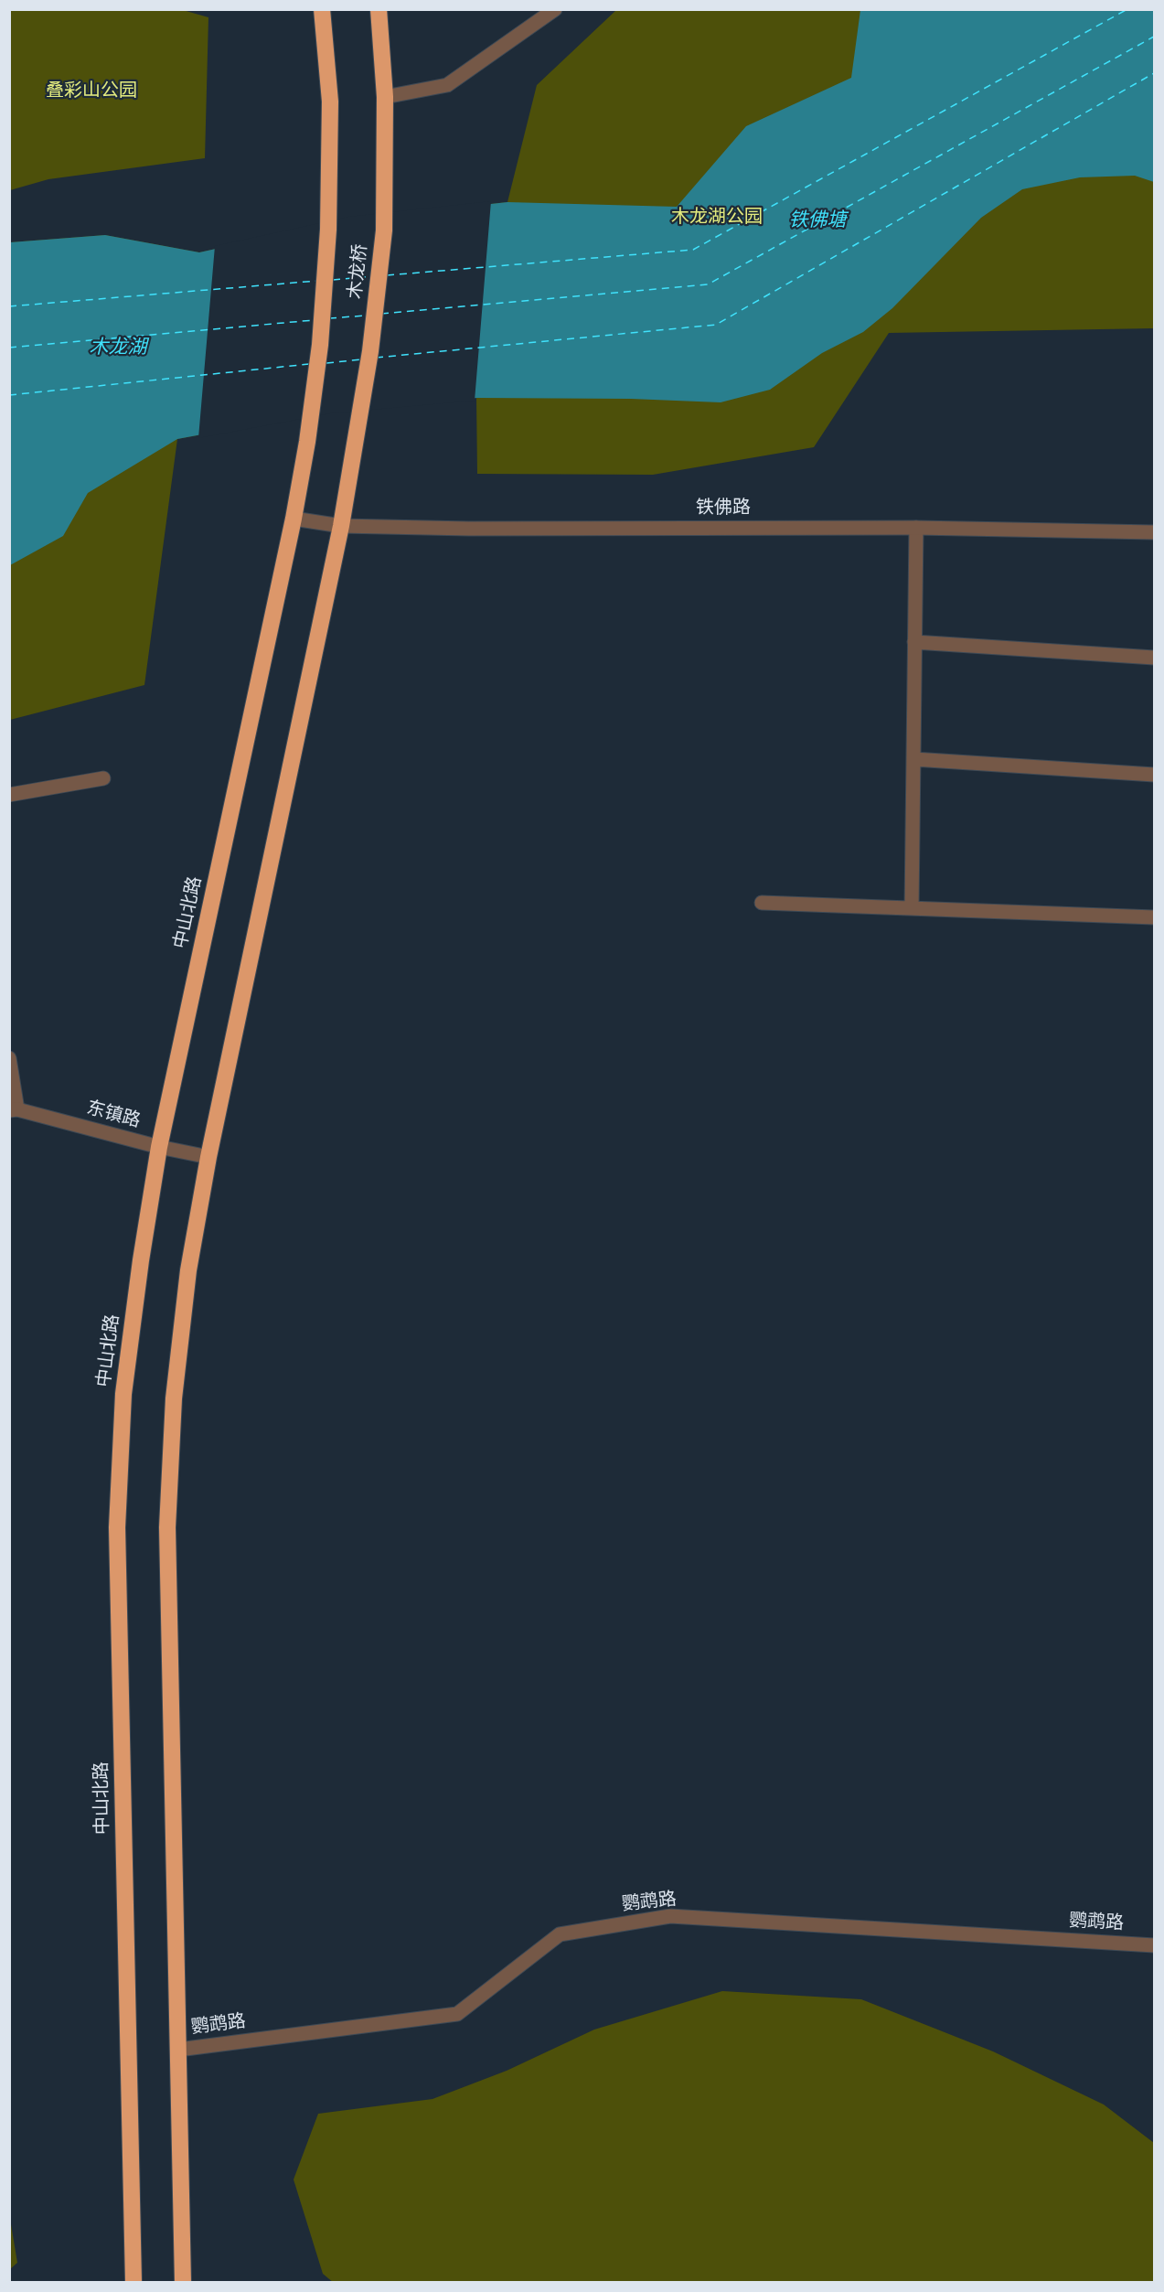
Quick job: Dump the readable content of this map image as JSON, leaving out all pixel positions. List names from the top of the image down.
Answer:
{
  "streets": {
    "highway": ["木龙桥", "中山北路"],
    "street": ["铁佛路", "东镇路", "鹦鹉路"]
  },
  "crossings": [
    ["木龙桥", "铁佛路"],
    ["木龙桥", "中山北路"],
    ["铁佛路", "中山北路"],
    ["中山北路", "东镇路"]
  ],
  "water": ["铁佛塘", "木龙湖"],
  "parks": ["叠彩山公园", "木龙湖公园"]
}
